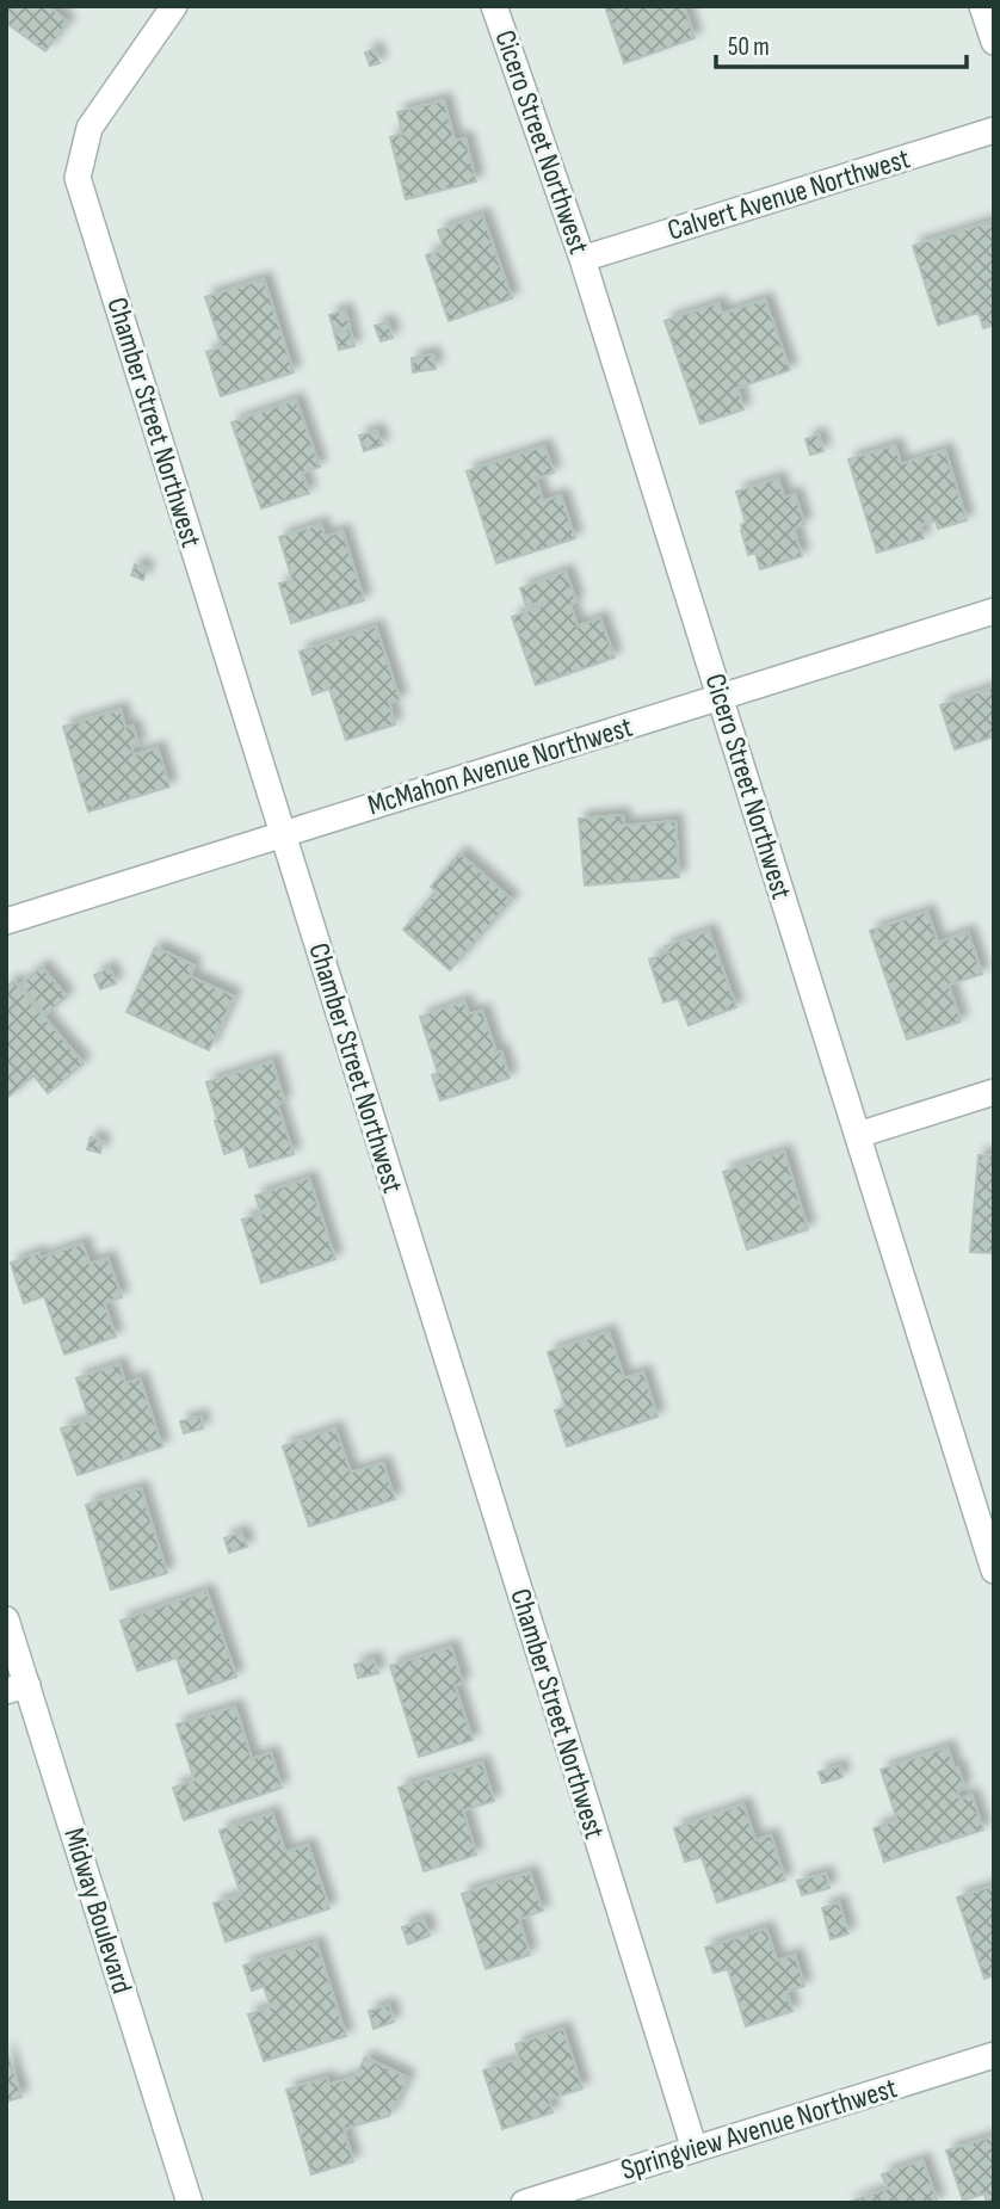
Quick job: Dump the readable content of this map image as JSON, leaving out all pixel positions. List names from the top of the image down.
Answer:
{
  "streets": {
    "street": [
      "Cicero Street Northwest",
      "Calvert Avenue Northwest",
      "Chamber Street Northwest",
      "McMahon Avenue Northwest",
      "Midway Boulevard",
      "Springview Avenue Northwest"
    ]
  },
  "crossings": [
    ["Cicero Street Northwest", "Calvert Avenue Northwest"],
    ["Cicero Street Northwest", "McMahon Avenue Northwest"],
    ["Chamber Street Northwest", "McMahon Avenue Northwest"],
    ["Chamber Street Northwest", "Springview Avenue Northwest"]
  ],
  "scale_bar": "50 m"
}
